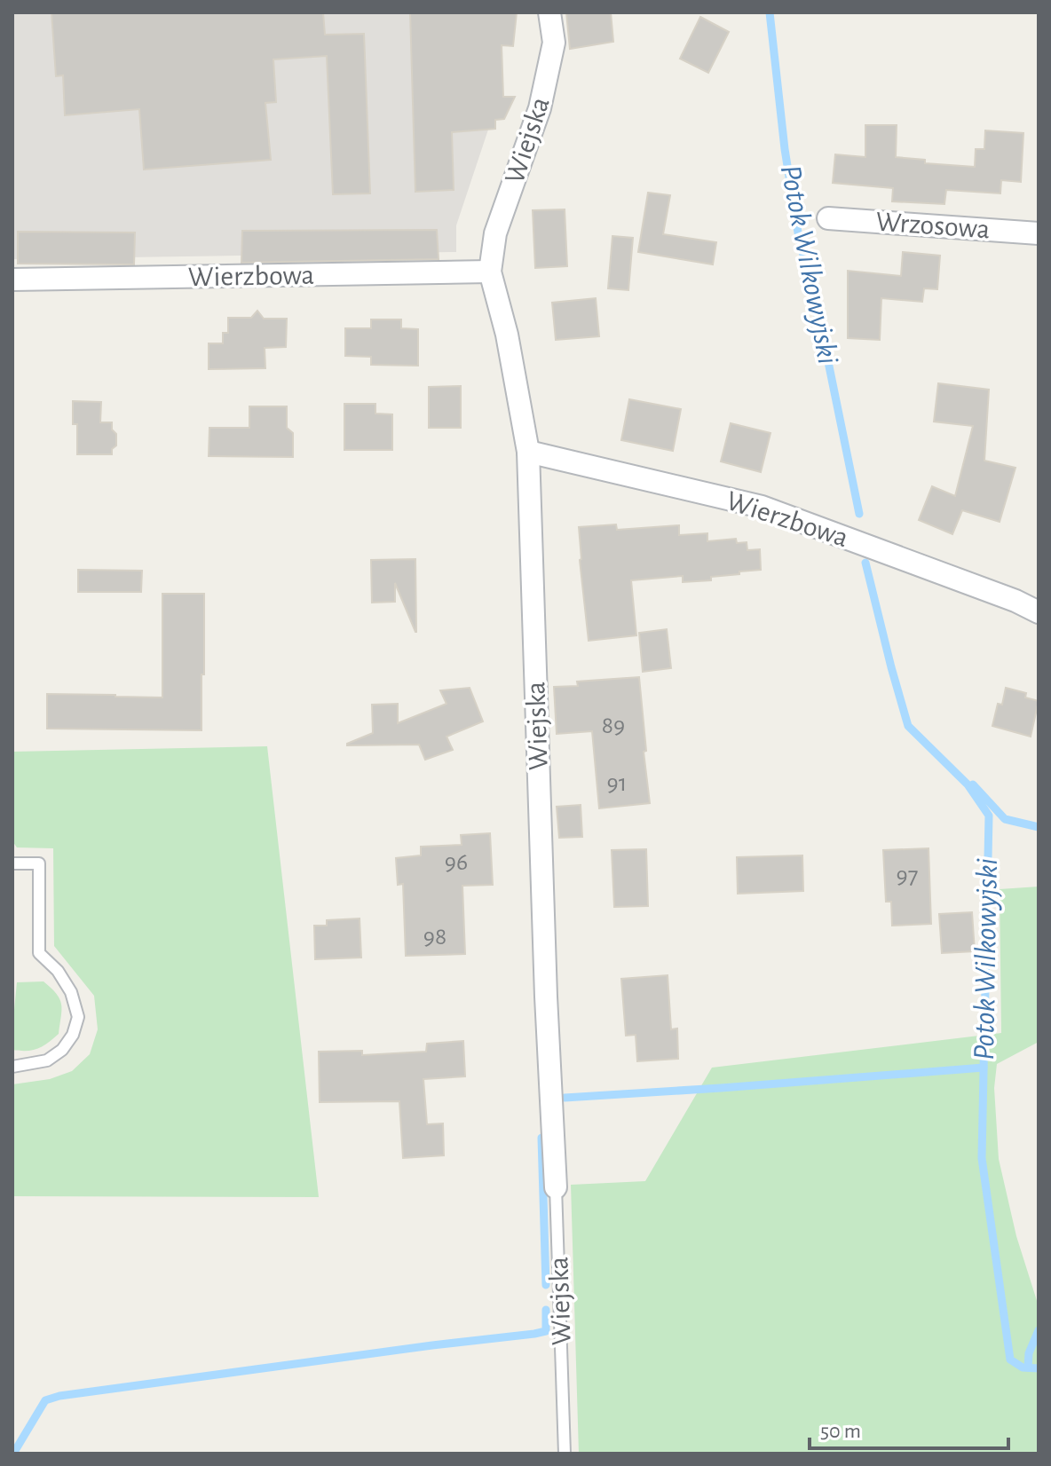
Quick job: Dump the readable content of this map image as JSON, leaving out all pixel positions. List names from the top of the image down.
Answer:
{
  "streets": {
    "street": ["Wiejska", "Wrzosowa", "Wierzbowa"]
  },
  "crossings": [
    ["Wiejska", "Wierzbowa"]
  ],
  "water": ["Potok Wilkowyjski"],
  "house_numbers": [
    "89",
    "91",
    "96",
    "97",
    "98"
  ],
  "scale_bar": "50 m"
}
